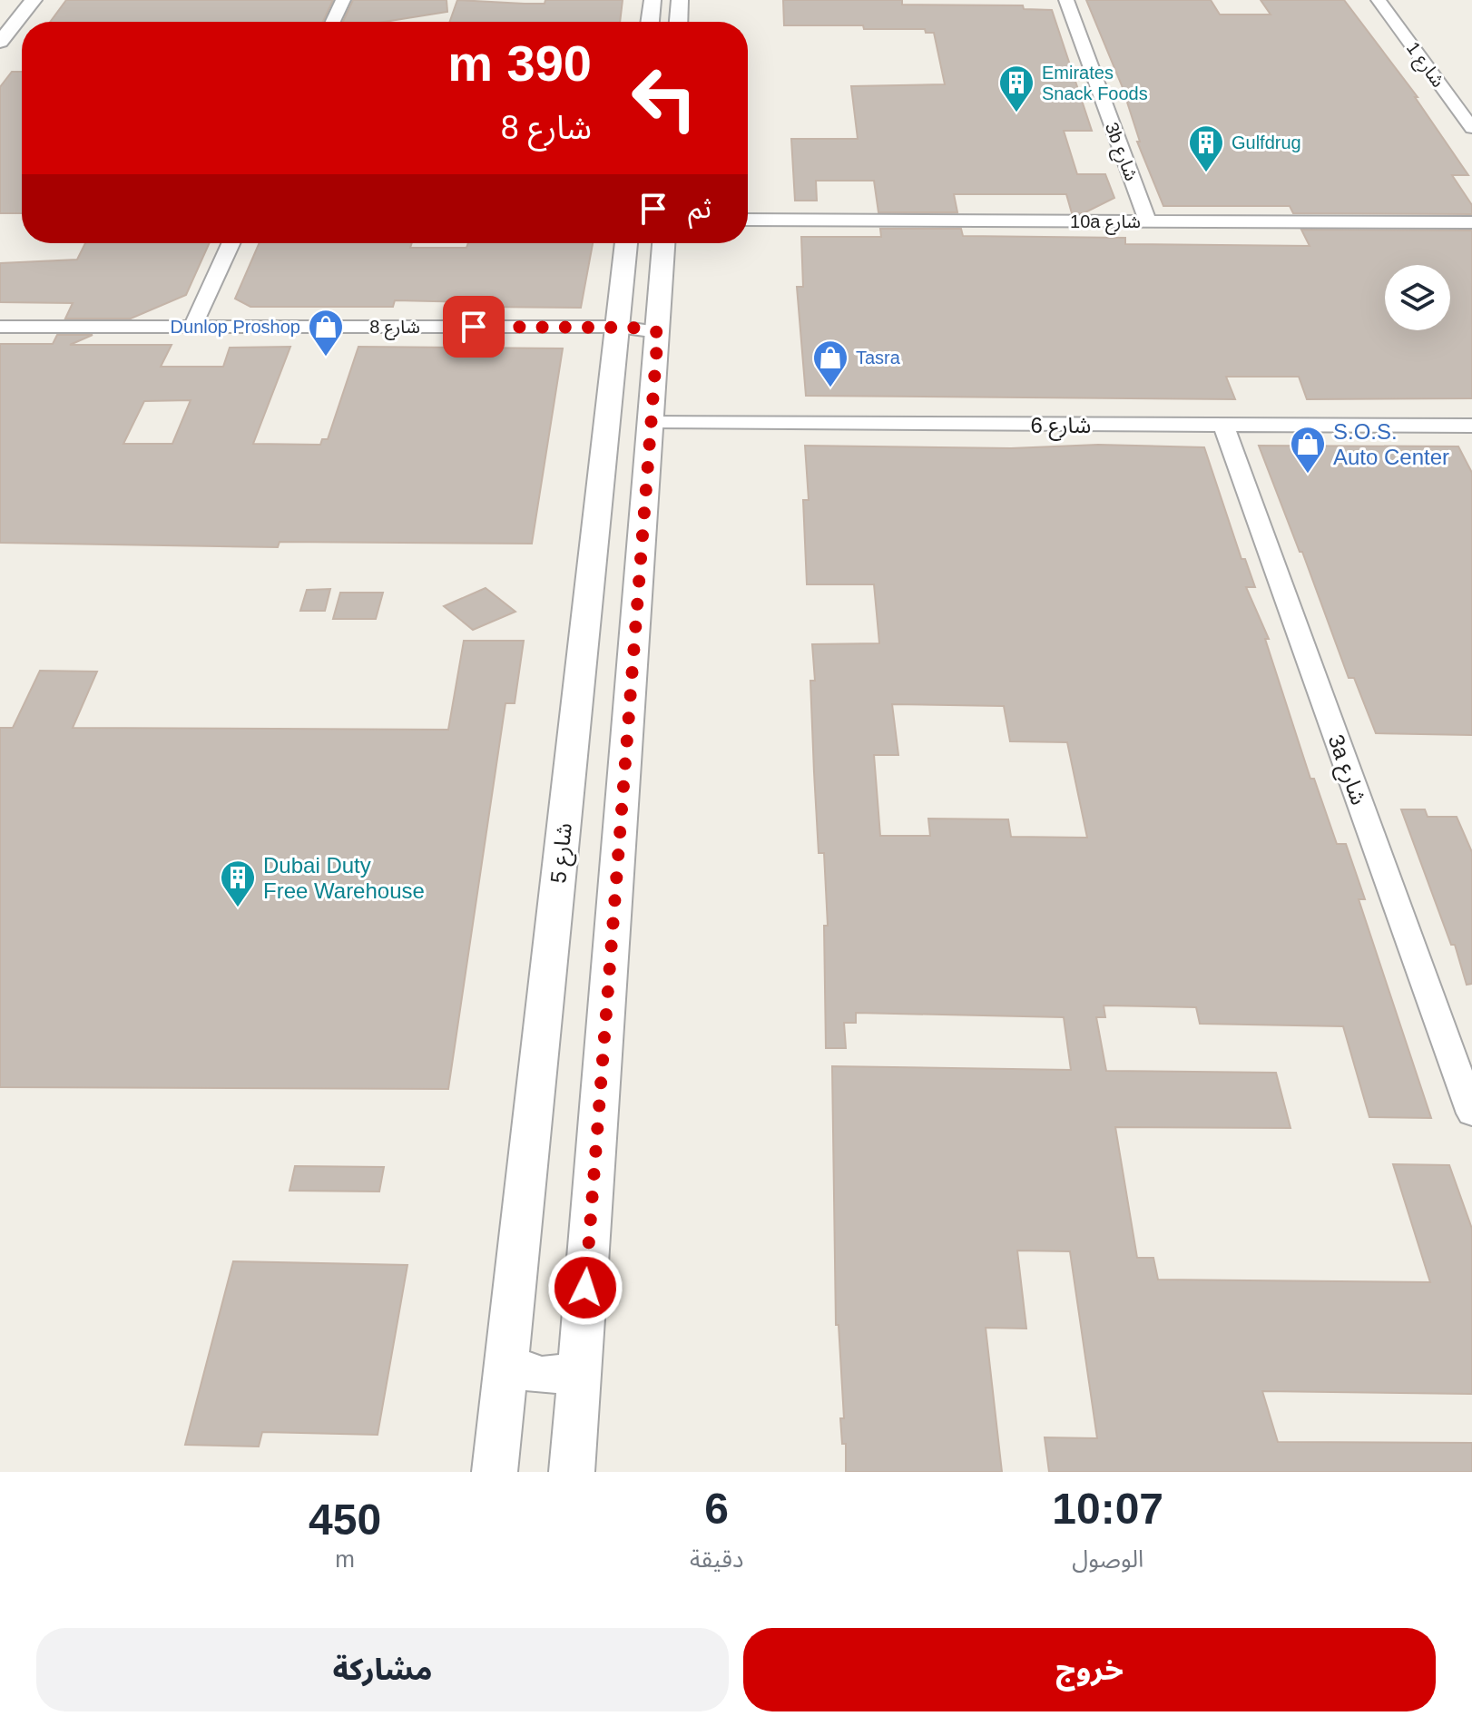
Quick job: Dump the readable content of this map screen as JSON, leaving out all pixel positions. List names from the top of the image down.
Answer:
{
  "streets": {
    "street": [
      "شارع 1",
      "3b شارع",
      "10a شارع",
      "شارع 8",
      "شارع 6",
      "3a شارع",
      "شارع 5"
    ]
  },
  "crossings": [
    ["3b شارع", "10a شارع"],
    ["شارع 8", "شارع 5"],
    ["شارع 6", "3a شارع"]
  ],
  "places": {
    "building": ["Emirates Snack Foods", "Gulfdrug", "Dubai Duty Free Warehouse"],
    "shop": ["Dunlop Proshop", "Tasra", "S.O.S. Auto Center"]
  },
  "page": {
    "turn": ["390 m", "شارع 8"],
    "then": "ثم",
    "eta": [
      "10:07",
      "الوصول",
      "6",
      "دقيقة",
      "450",
      "m"
    ],
    "buttons": ["خروج", "مشاركة"]
  }
}
